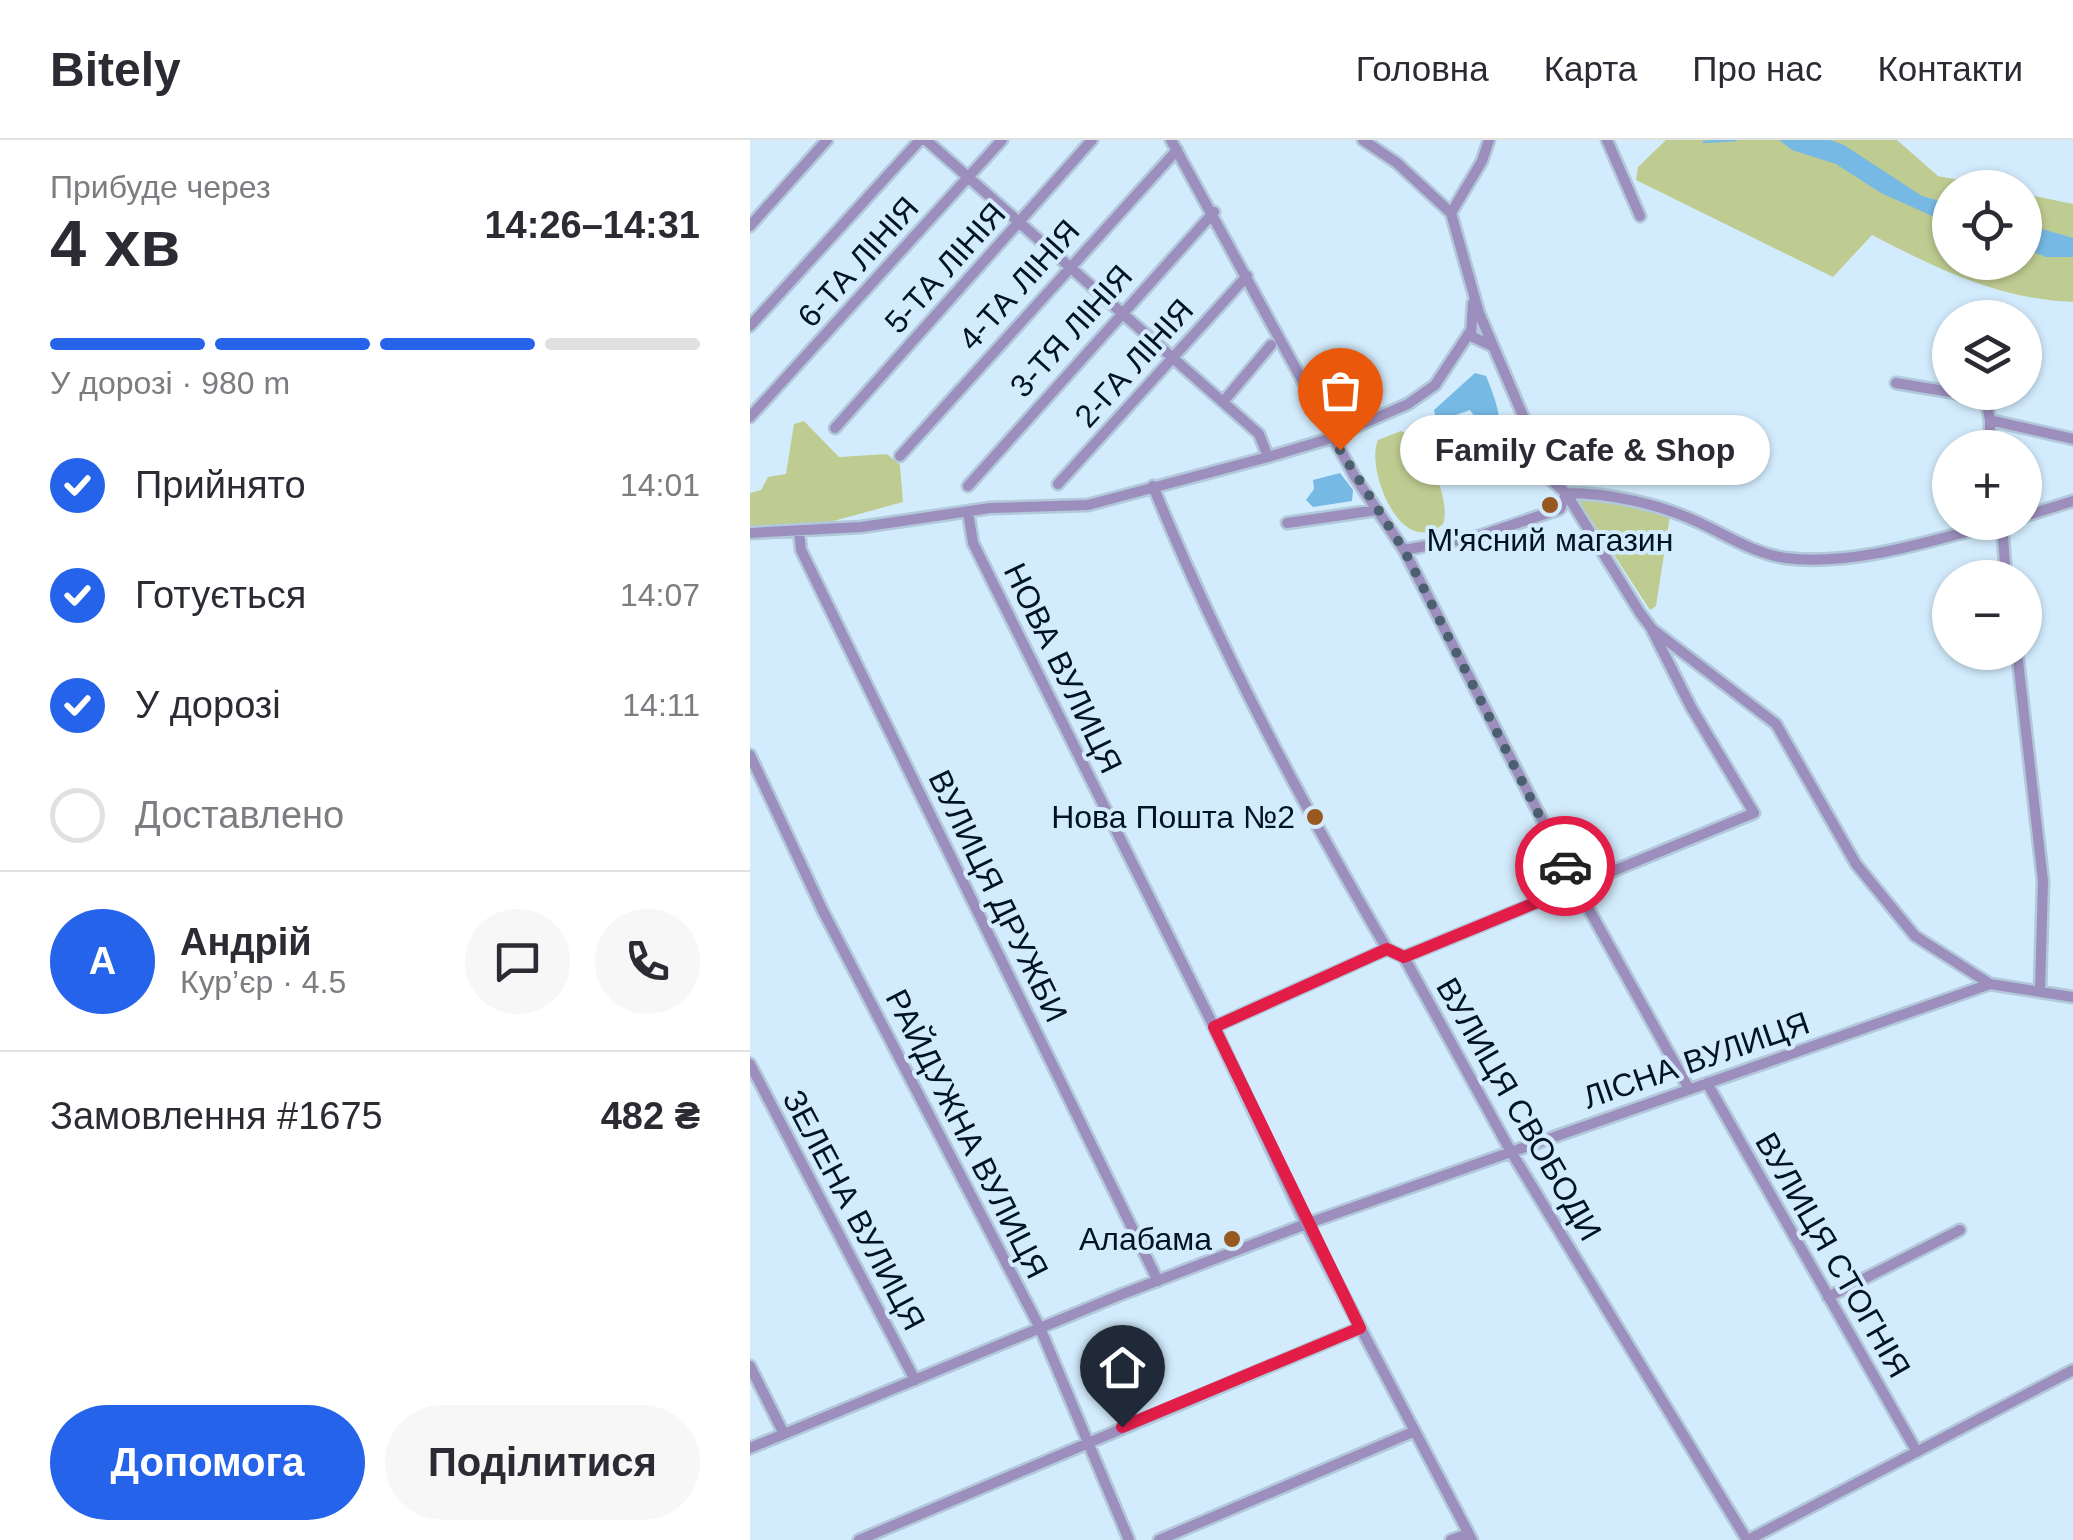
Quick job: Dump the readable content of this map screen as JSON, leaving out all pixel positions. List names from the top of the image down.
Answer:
{
  "streets": {
    "street": [
      "6-ТА ЛІНІЯ",
      "5-ТА ЛІНІЯ",
      "4-ТА ЛІНІЯ",
      "3-ТЯ ЛІНІЯ",
      "2-ГА ЛІНІЯ",
      "НОВА ВУЛИЦЯ",
      "ВУЛИЦЯ ДРУЖБИ",
      "ЛІСНА ВУЛИЦЯ",
      "ВУЛИЦЯ СВОБОДИ",
      "РАЙДУЖНА ВУЛИЦЯ",
      "ЗЕЛЕНА ВУЛИЦЯ",
      "ВУЛИЦЯ СТОГНІЯ"
    ]
  },
  "crossings": [
    ["НОВА ВУЛИЦЯ", "ЛІСНА ВУЛИЦЯ"],
    ["ВУЛИЦЯ ДРУЖБИ", "ЛІСНА ВУЛИЦЯ"],
    ["ЛІСНА ВУЛИЦЯ", "ВУЛИЦЯ СВОБОДИ"],
    ["ЛІСНА ВУЛИЦЯ", "РАЙДУЖНА ВУЛИЦЯ"],
    ["ЛІСНА ВУЛИЦЯ", "ЗЕЛЕНА ВУЛИЦЯ"],
    ["ЛІСНА ВУЛИЦЯ", "ВУЛИЦЯ СТОГНІЯ"]
  ],
  "places": [
    "Family Cafe & Shop",
    "М'ясний магазин",
    "Нова Пошта №2",
    "Алабама"
  ],
  "page": {
    "header": "Bitely",
    "nav": [
      "Головна",
      "Карта",
      "Про нас",
      "Контакти"
    ],
    "heading": ["4 хв", "Прибуде через", "14:26–14:31"],
    "panel": [
      "Андрій",
      "Кур’єр · 4.5",
      "Замовлення #1675",
      "482 ₴"
    ],
    "map_buttons": ["+", "−"],
    "bar": "У дорозі · 980 m",
    "bubble": "Family Cafe & Shop",
    "list": [
      ["Прийнято", "14:01"],
      ["Готується", "14:07"],
      ["У дорозі", "14:11"],
      "Доставлено"
    ],
    "round": "А",
    "buttons": ["Допомога", "Поділитися"]
  }
}
